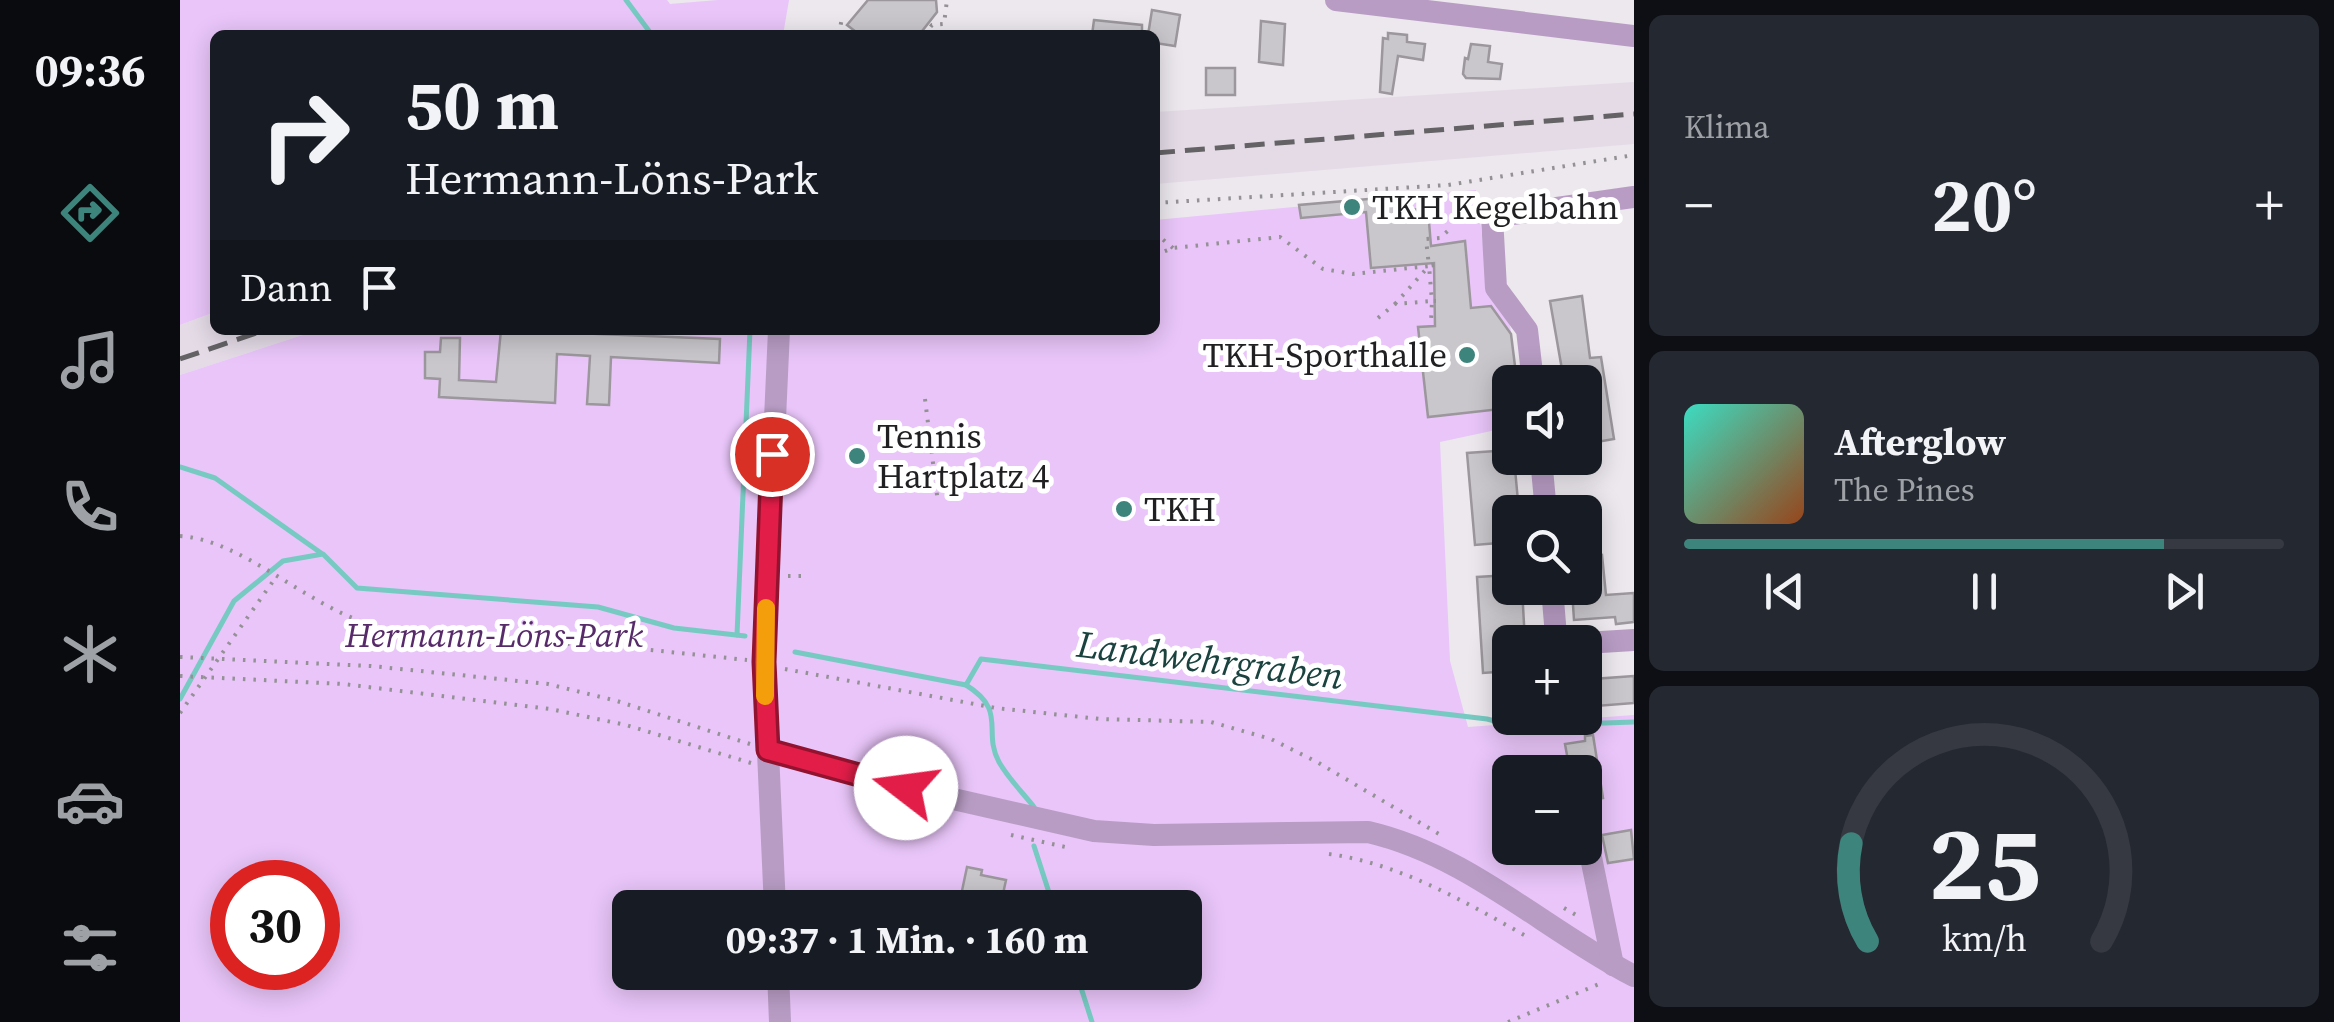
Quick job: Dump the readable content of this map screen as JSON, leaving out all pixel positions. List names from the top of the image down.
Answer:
{
  "water": ["Landwehrgraben"],
  "parks": ["Hermann-Löns-Park"],
  "places": [
    "TKH Kegelbahn",
    "TKH-Sporthalle",
    "Tennis Hartplatz 4",
    "TKH"
  ],
  "page": {
    "tabs": "09:36",
    "tile": "Klima",
    "turn": ["50 m", "Hermann-Löns-Park"],
    "heat": ["−", "20°", "+"],
    "then": "Dann",
    "map_buttons": ["+", "−"],
    "song": ["Afterglow", "The Pines"],
    "limit": "30",
    "trip": "09:37 · 1 Min. · 160 m",
    "gauge": ["25", "km/h"]
  }
}
